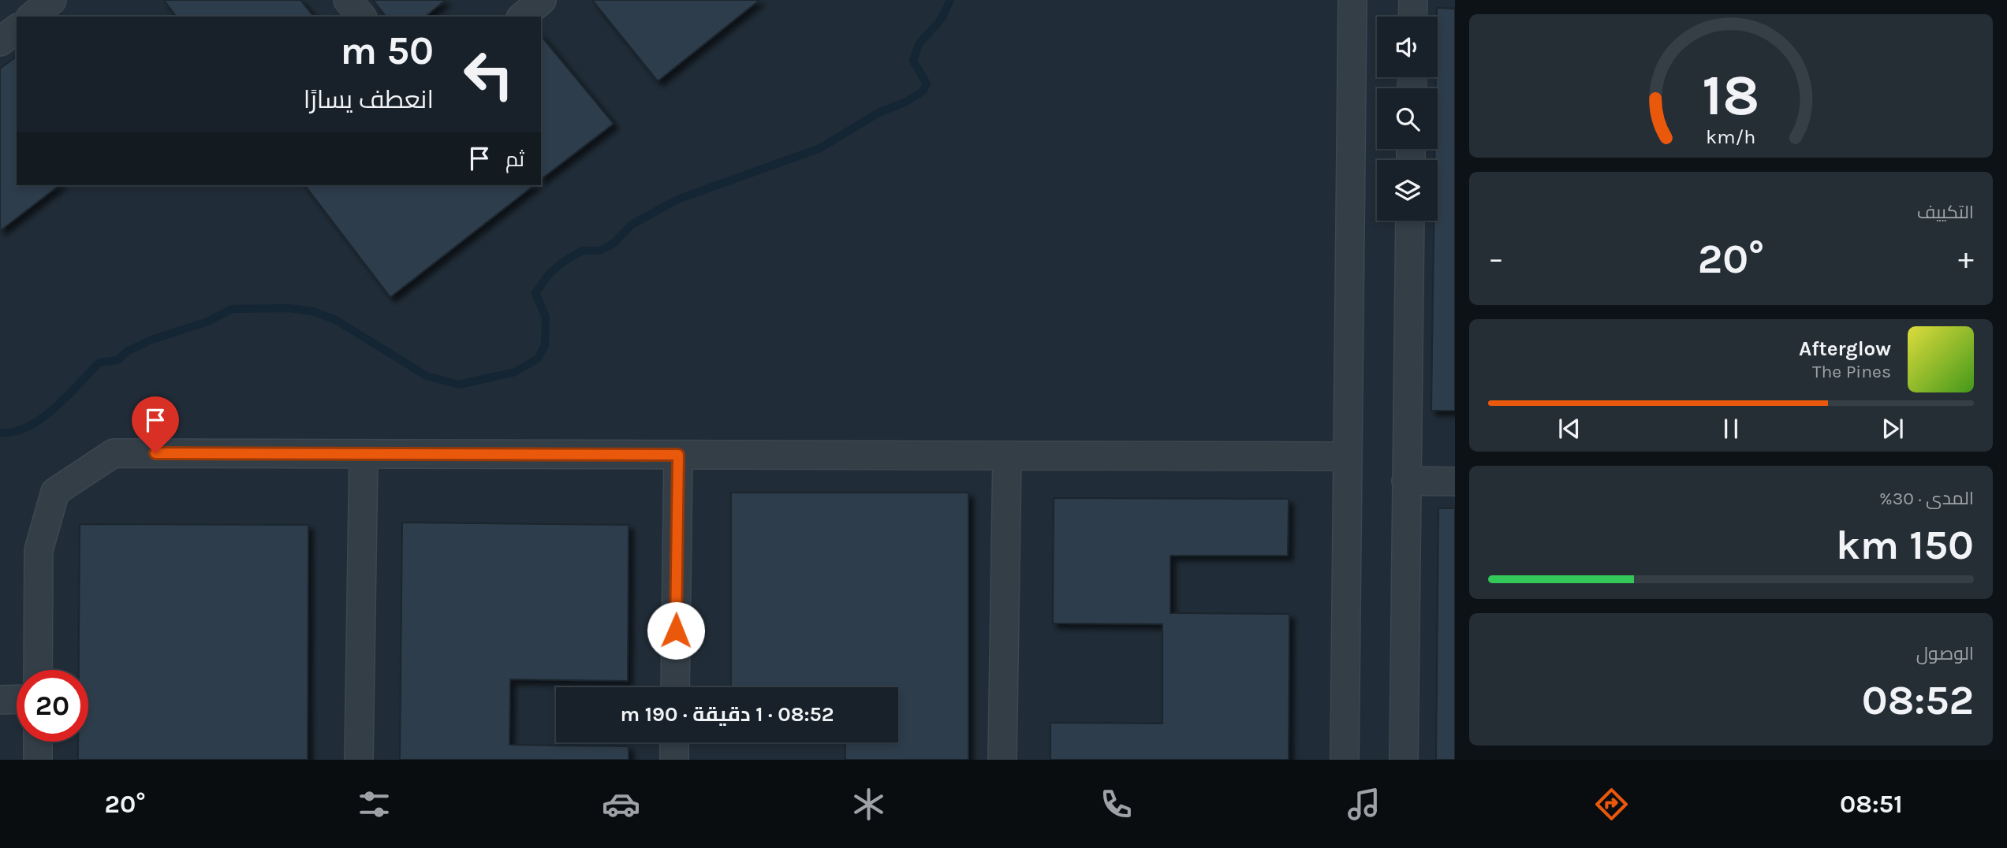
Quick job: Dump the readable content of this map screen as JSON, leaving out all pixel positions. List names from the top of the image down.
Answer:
{
  "page": {
    "turn": ["50 m", "انعطف يسارًا"],
    "then": "ثم",
    "tile": [
      "التكييف",
      ["المدى · 30%", "150 km"],
      ["الوصول", "08:52"]
    ],
    "heat": ["−", "20°", "+"],
    "song": ["Afterglow", "The Pines"],
    "limit": "20",
    "trip": "08:52 · 1 دقيقة · 190 m",
    "tabs": ["08:51", "20°"],
    "gauge": ["18", "km/h"]
  }
}
